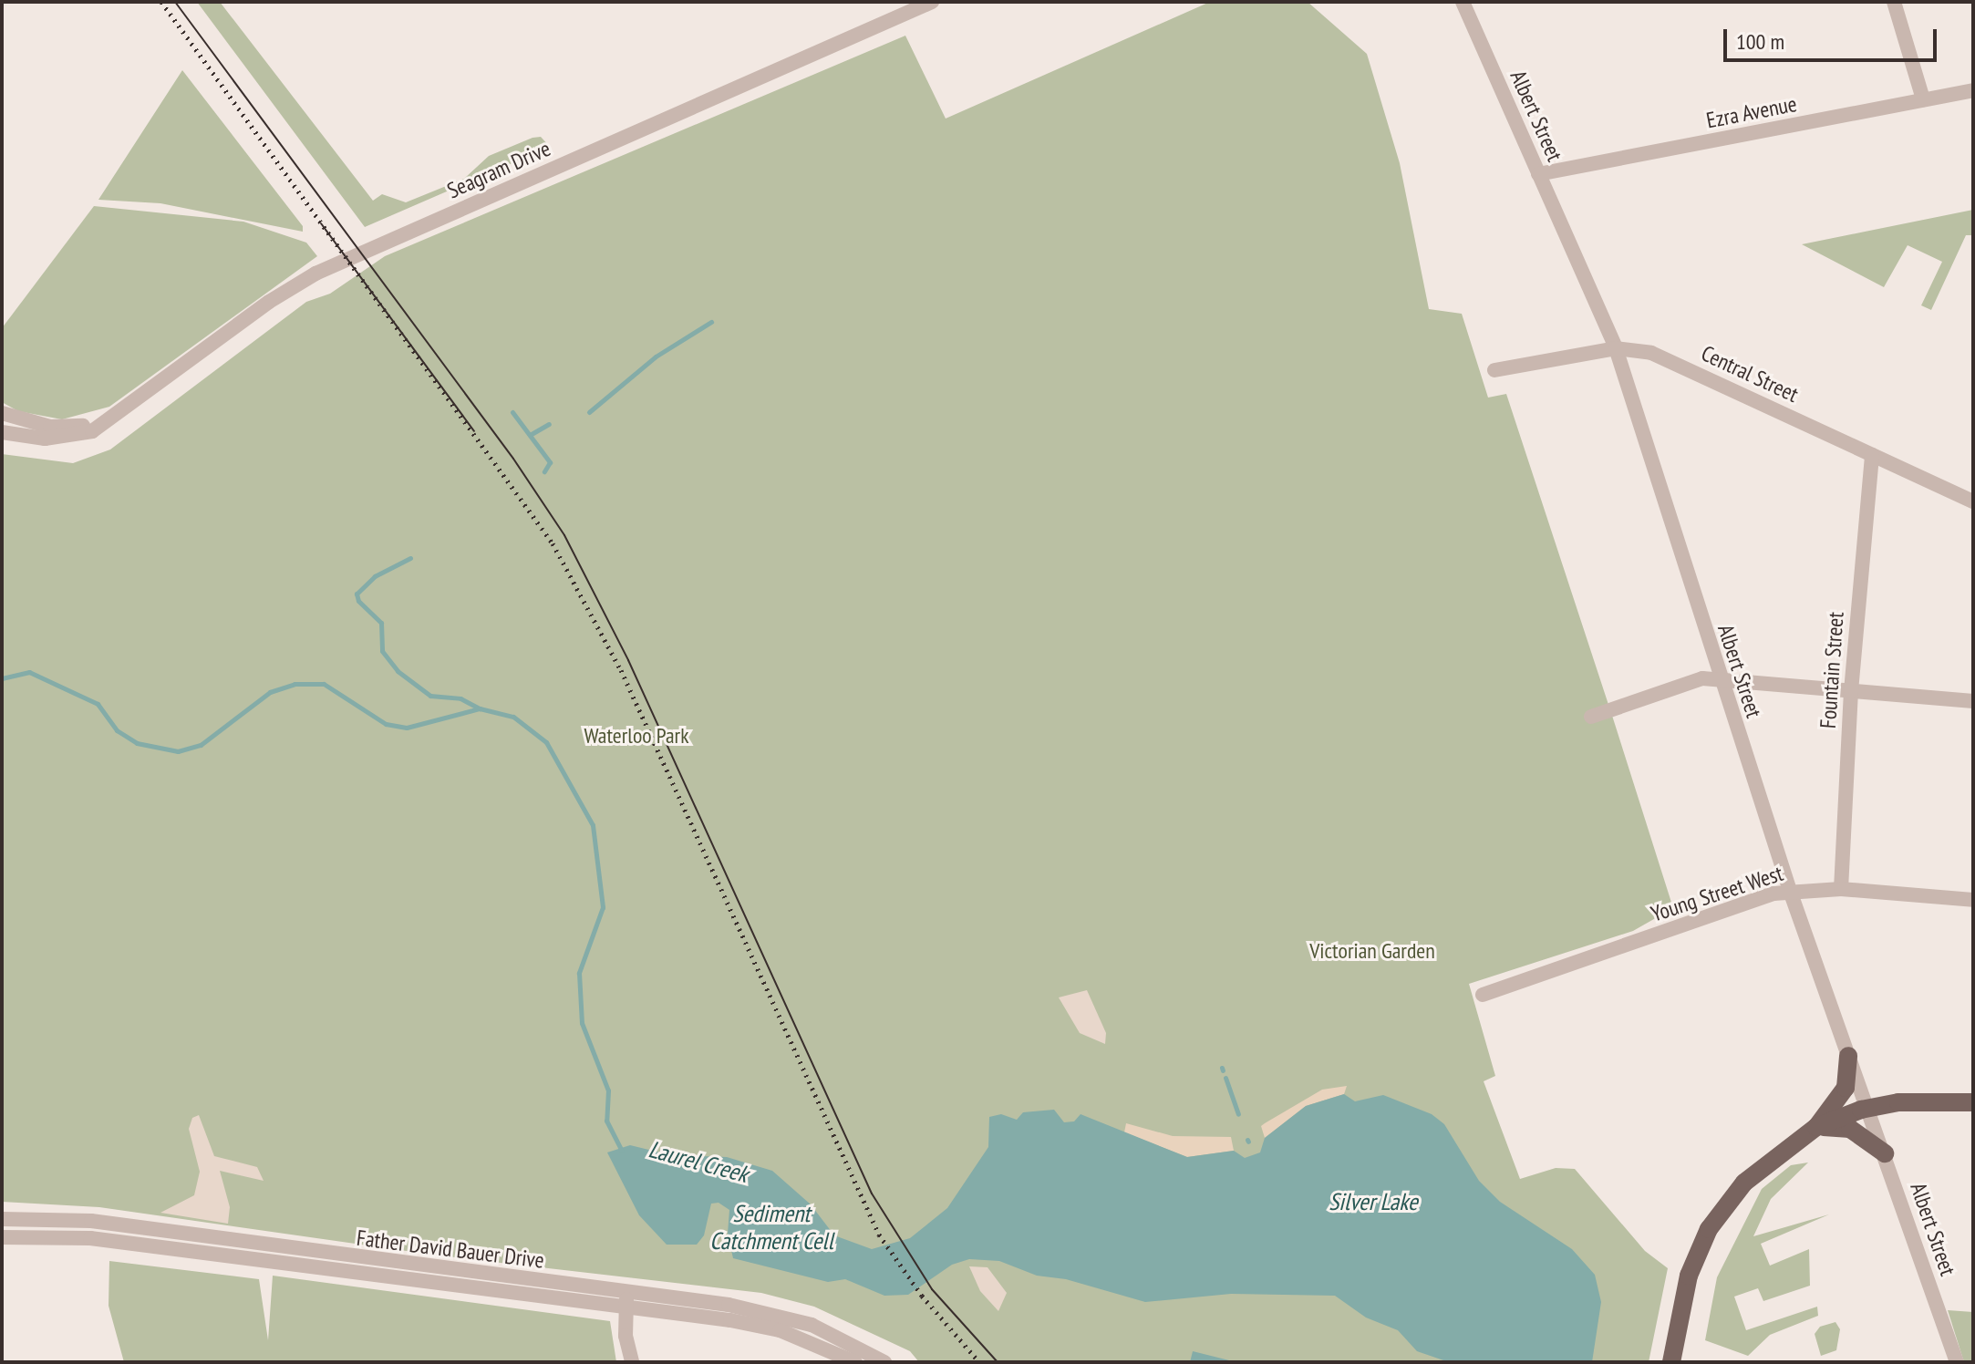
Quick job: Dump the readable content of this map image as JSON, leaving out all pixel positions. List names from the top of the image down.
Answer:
{
  "streets": {
    "street": [
      "Ezra Avenue",
      "Albert Street",
      "Seagram Drive",
      "Central Street",
      "Fountain Street",
      "Young Street West",
      "Father David Bauer Drive"
    ]
  },
  "crossings": [
    ["Ezra Avenue", "Albert Street"],
    ["Albert Street", "Central Street"],
    ["Albert Street", "Young Street West"],
    ["Central Street", "Fountain Street"],
    ["Fountain Street", "Young Street West"]
  ],
  "water": ["Laurel Creek", "Silver Lake", "Sediment Catchment Cell"],
  "parks": ["Waterloo Park", "Victorian Garden"],
  "scale_bar": "100 m"
}
